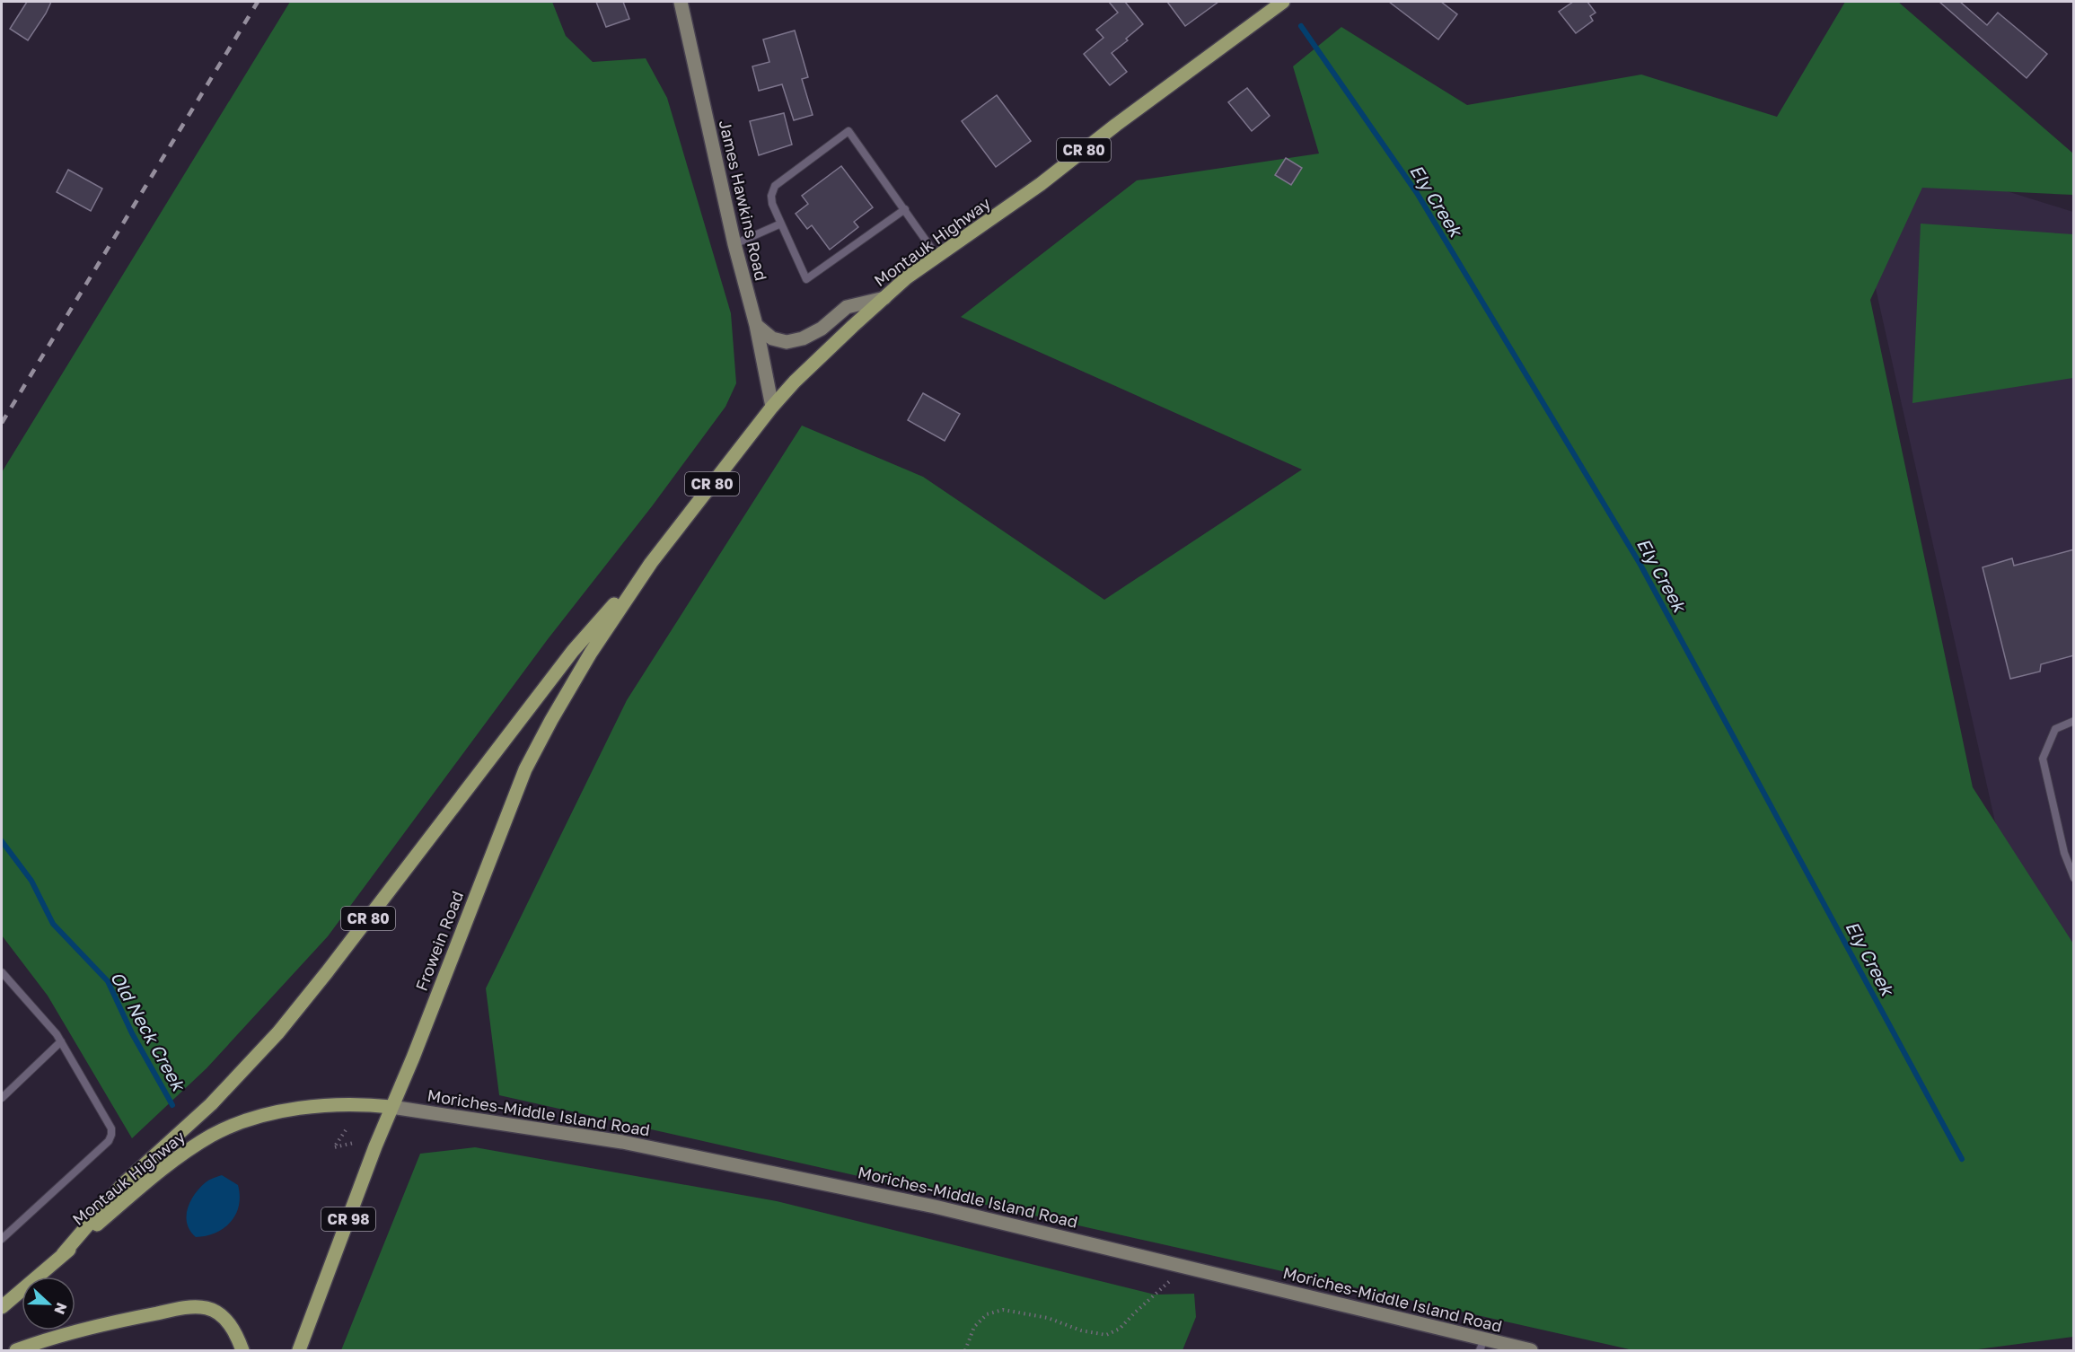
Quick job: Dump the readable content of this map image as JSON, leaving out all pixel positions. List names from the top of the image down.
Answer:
{
  "streets": {
    "main road": [
      "CR 80",
      "James Hawkins Road",
      "Montauk Highway",
      "Frowein Road",
      "Moriches-Middle Island Road",
      "CR 98"
    ]
  },
  "crossings": [
    ["CR 80", "Montauk Highway"],
    ["CR 80", "Frowein Road"],
    ["James Hawkins Road", "Montauk Highway"],
    ["Montauk Highway", "Frowein Road"],
    ["Montauk Highway", "Moriches-Middle Island Road"],
    ["Frowein Road", "Moriches-Middle Island Road"]
  ],
  "water": ["Ely Creek", "Old Neck Creek"],
  "north": "right"
}
